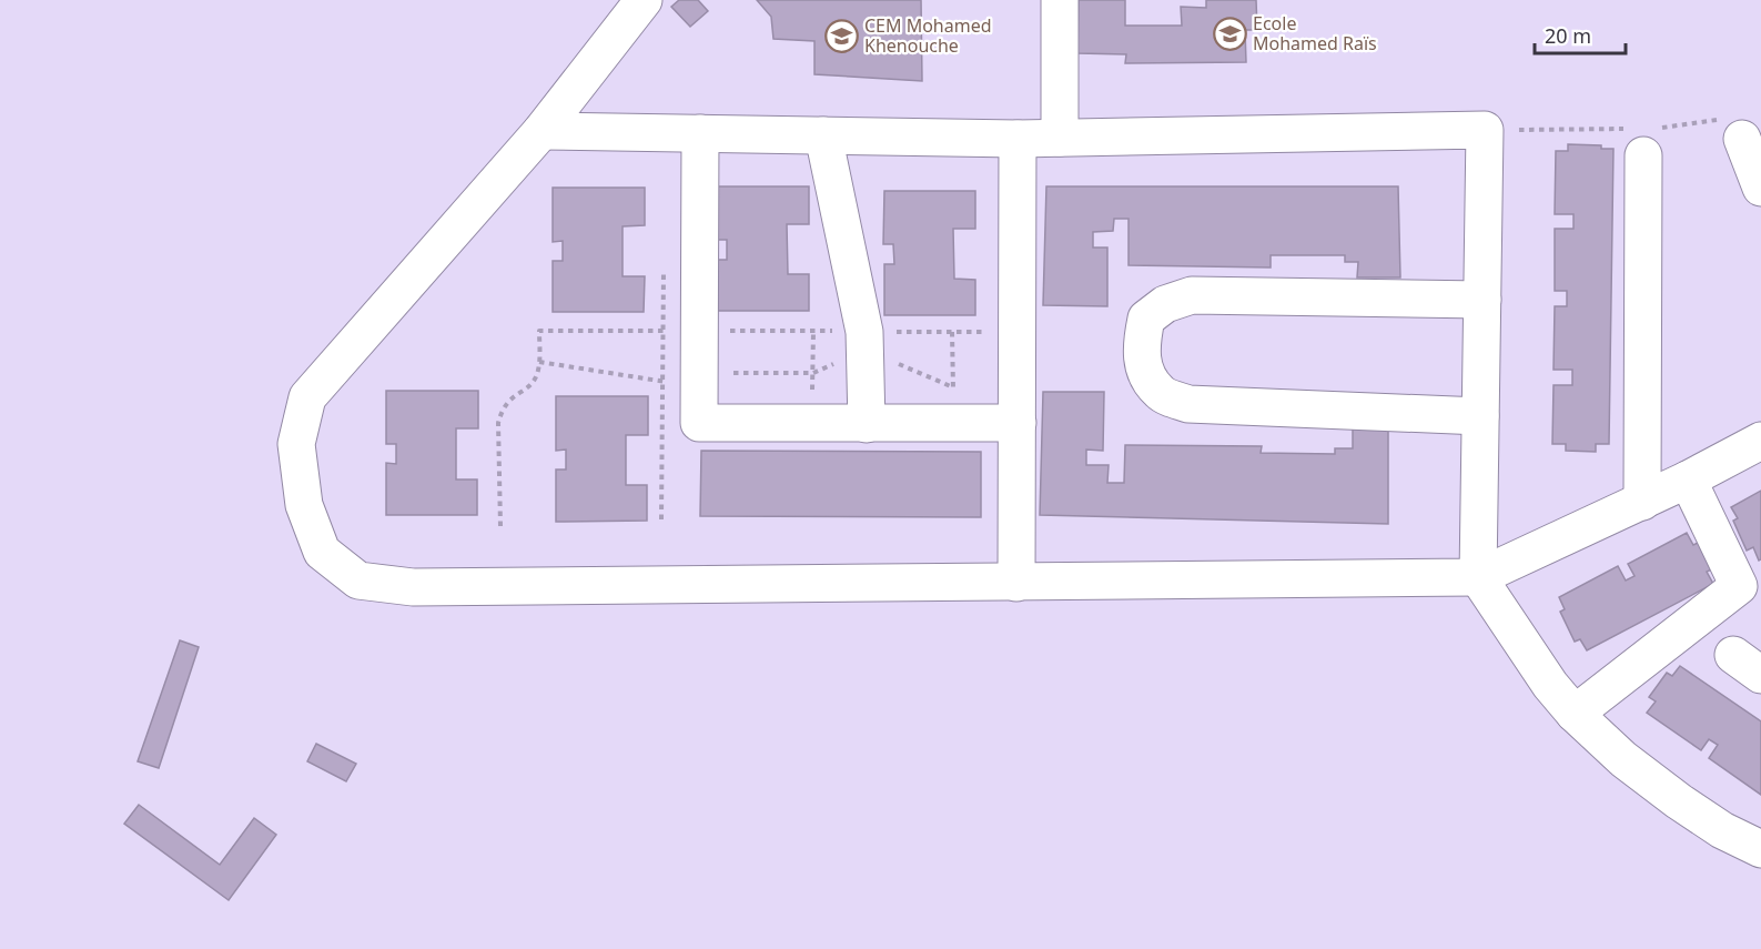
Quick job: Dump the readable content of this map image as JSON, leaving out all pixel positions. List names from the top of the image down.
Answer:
{
  "places": {
    "school or university": ["Ecole Mohamed Raïs", "CEM Mohamed Khenouche"]
  },
  "scale_bar": "20 m"
}
